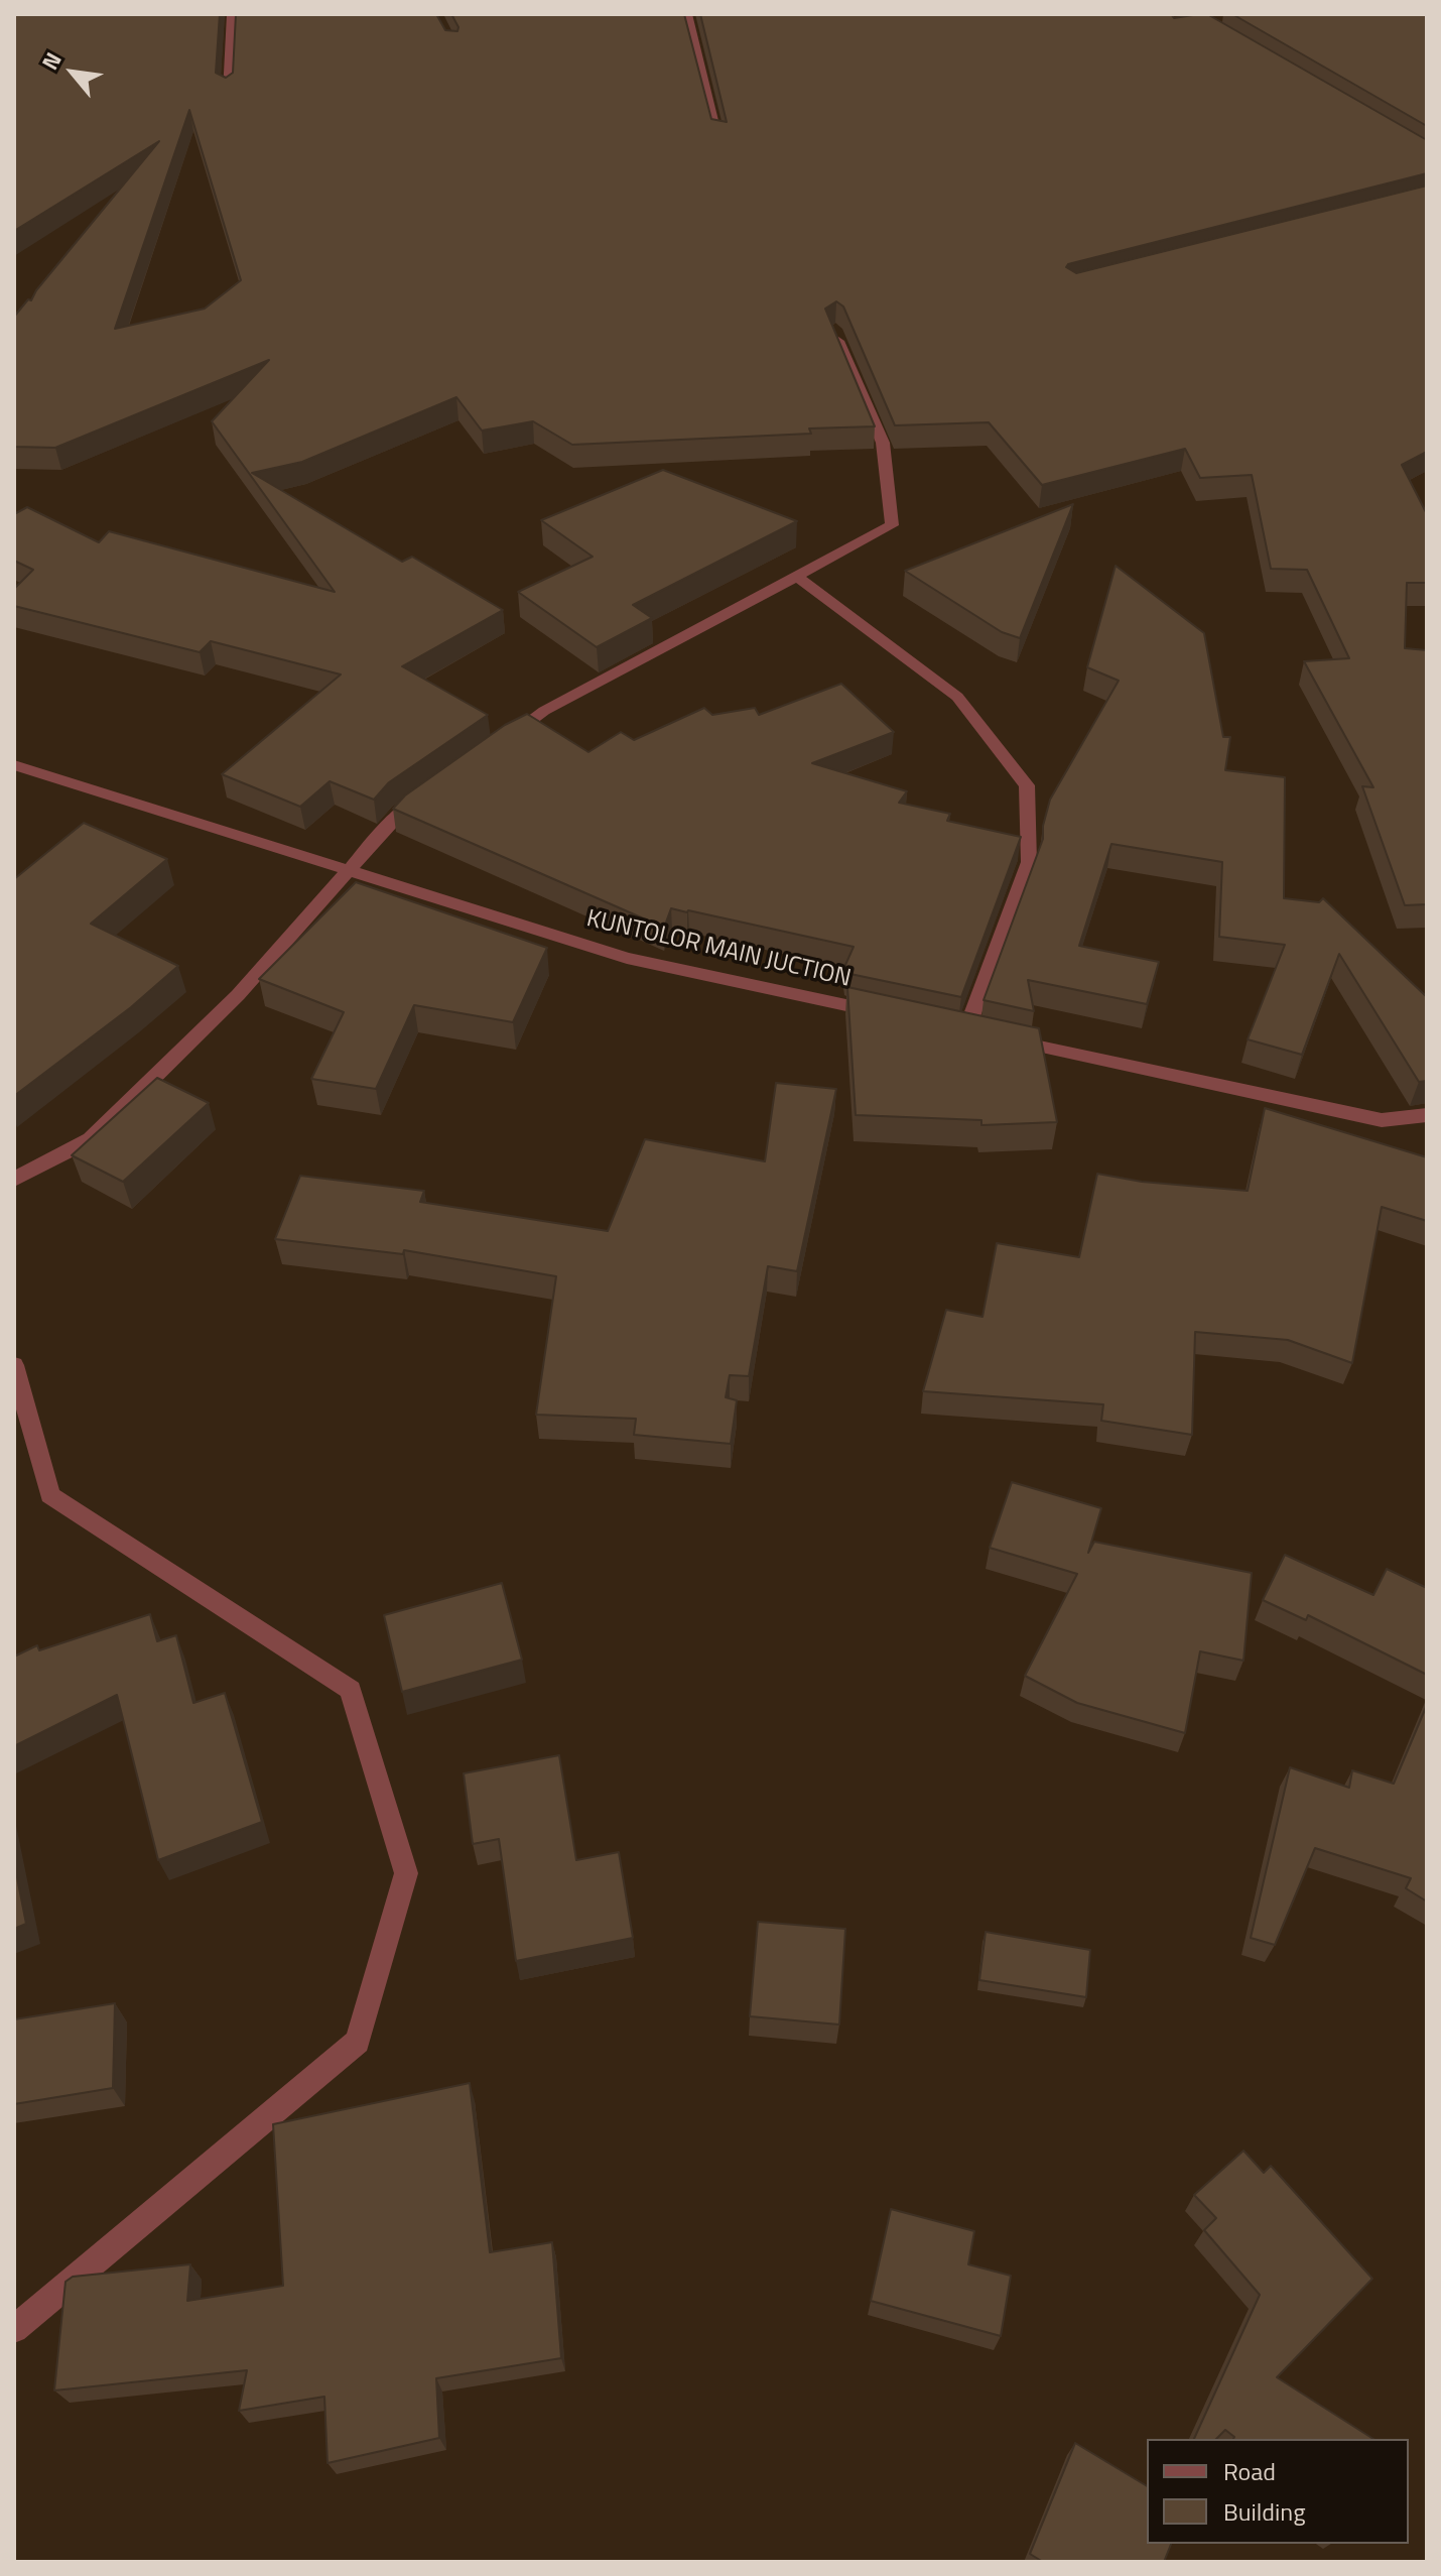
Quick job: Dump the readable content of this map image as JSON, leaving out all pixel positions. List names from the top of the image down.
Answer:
{
  "streets": {
    "street": ["KUNTOLOR MAIN JUCTION"]
  },
  "legend": ["Road", "Building"],
  "north": "top left"
}
